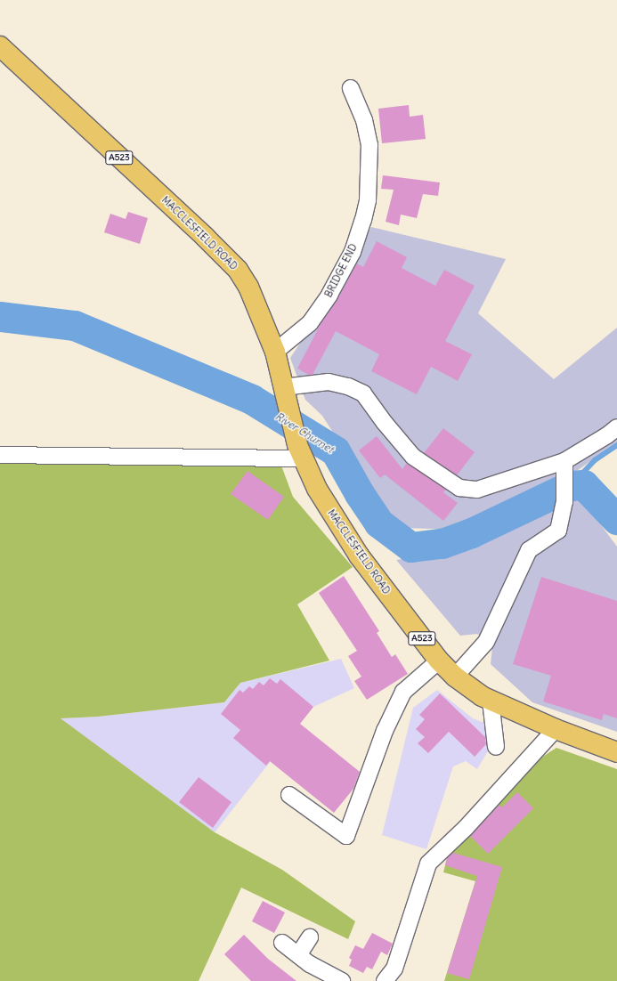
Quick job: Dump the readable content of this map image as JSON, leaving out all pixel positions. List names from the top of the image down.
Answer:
{
  "streets": {
    "highway": ["A523", "MACCLESFIELD ROAD"],
    "street": ["BRIDGE END"]
  },
  "crossings": [
    ["MACCLESFIELD ROAD", "BRIDGE END"]
  ],
  "water": ["River Churnet"]
}
